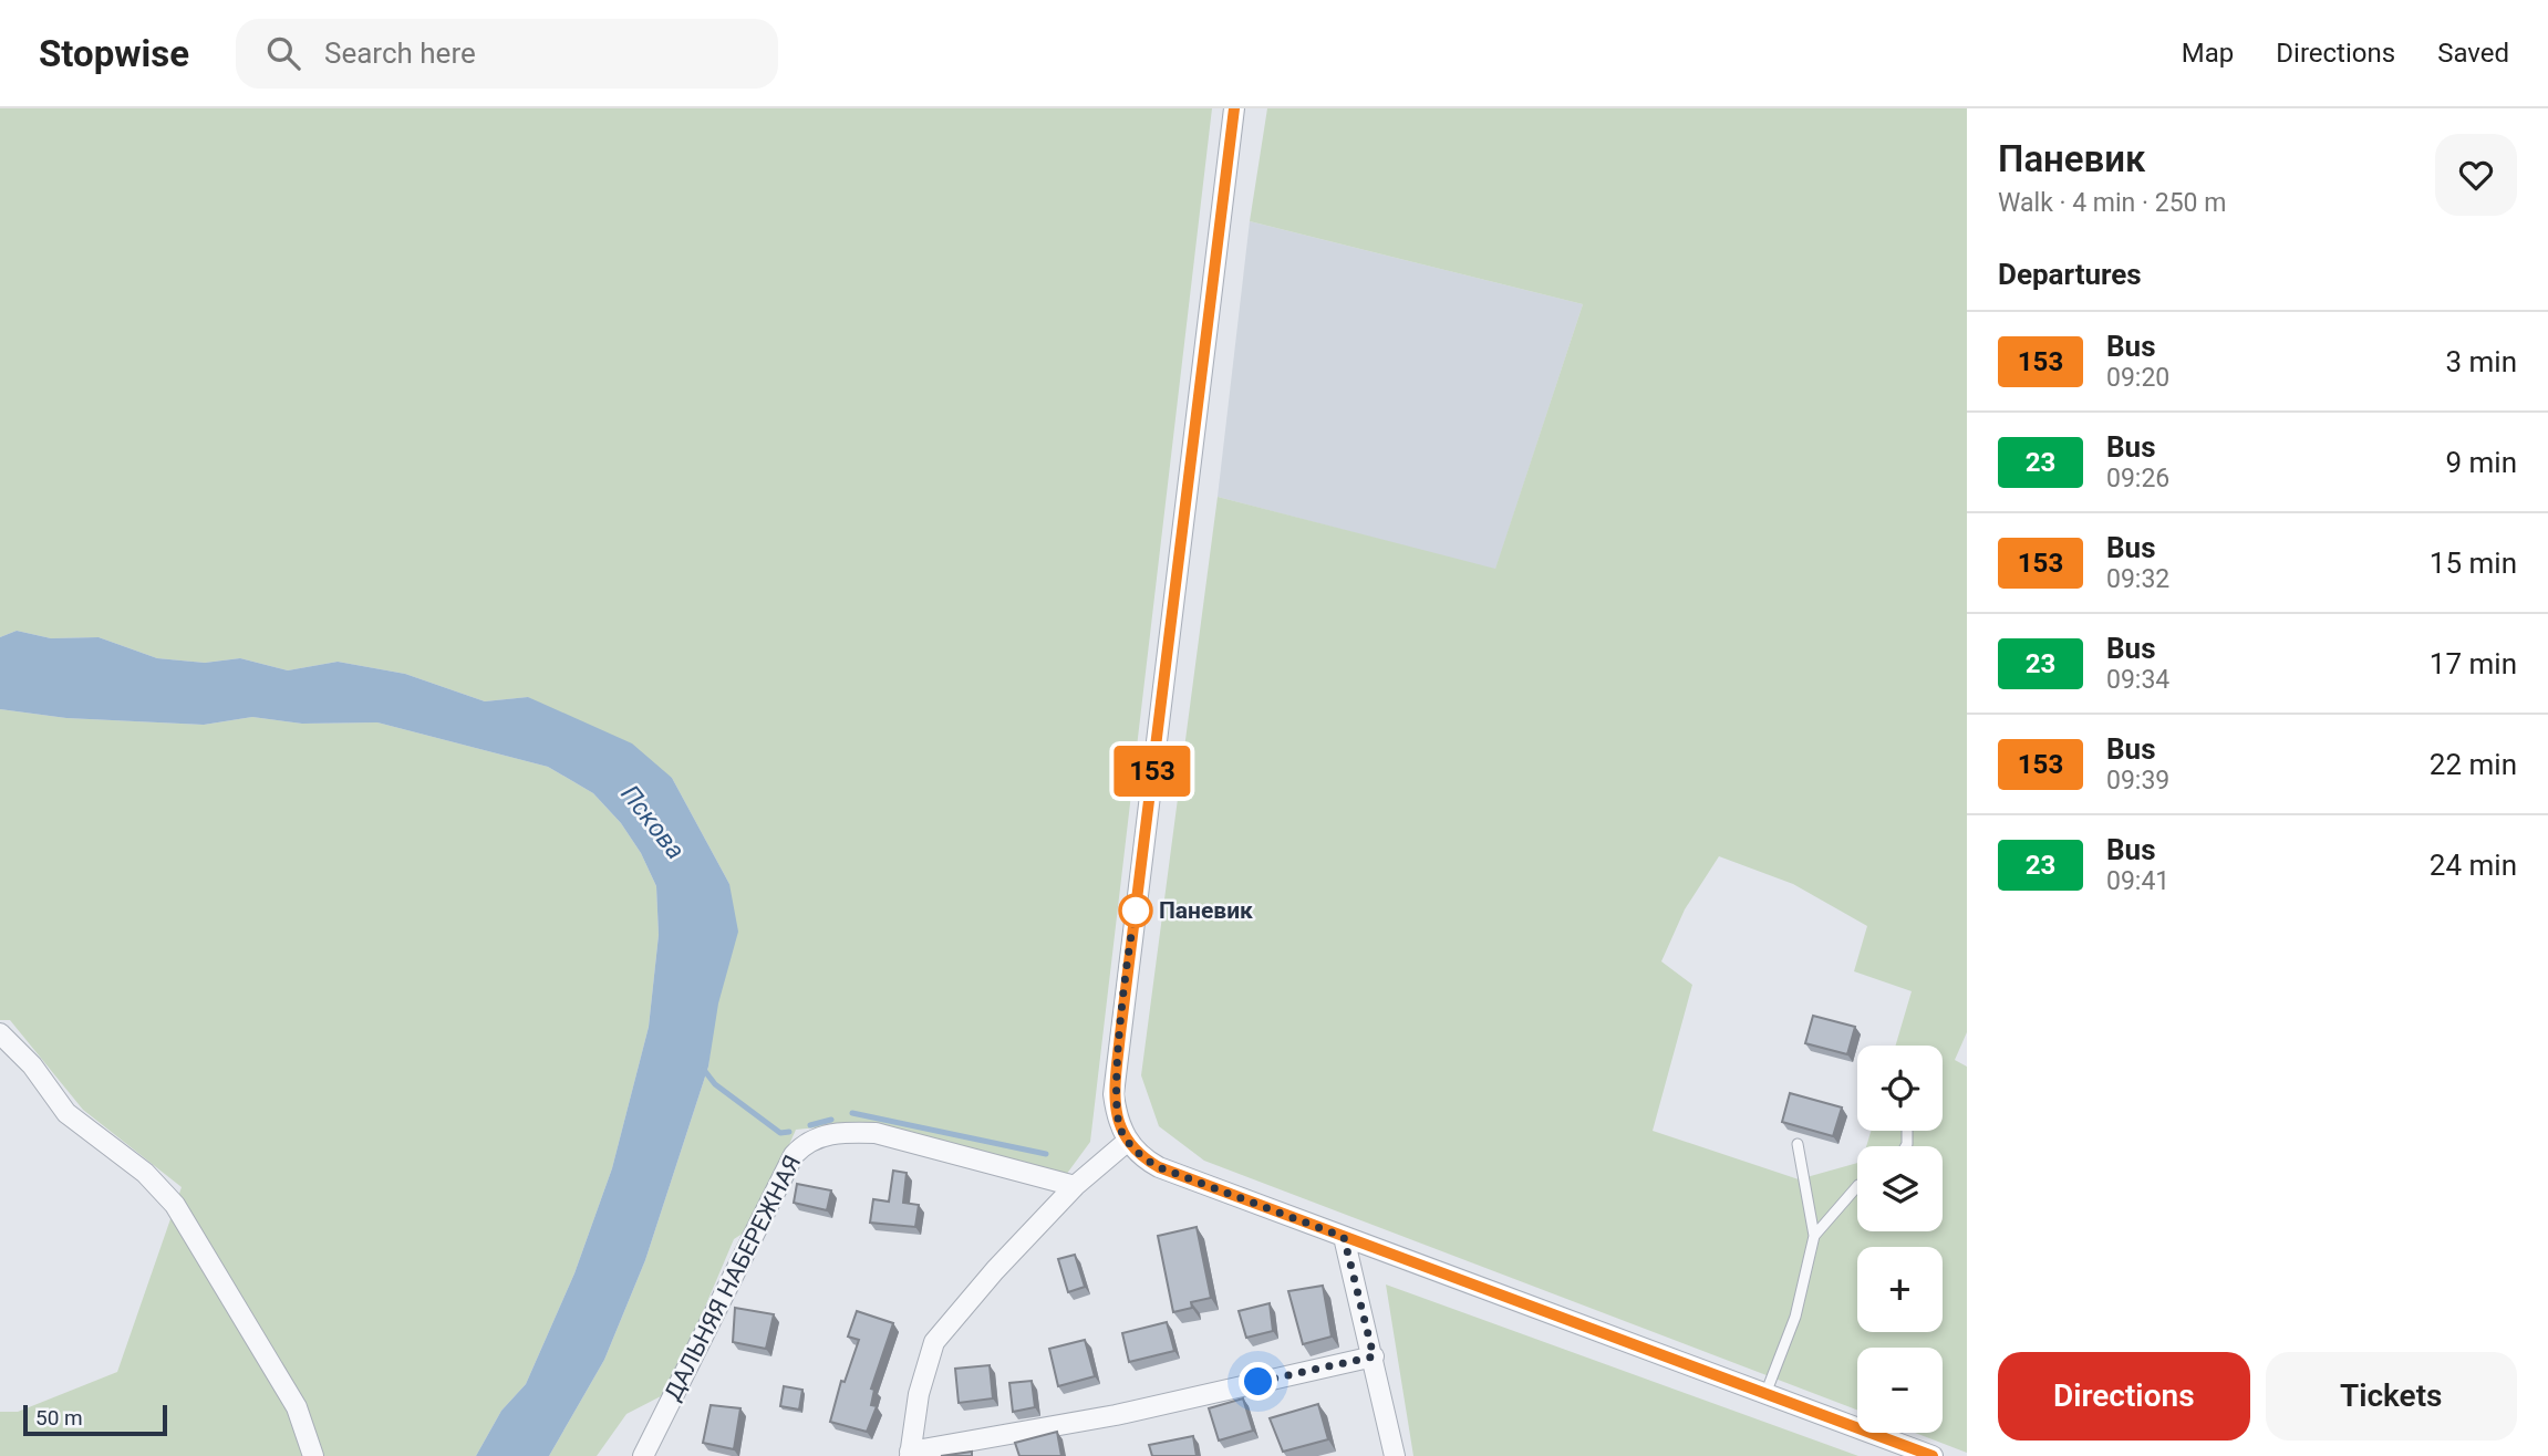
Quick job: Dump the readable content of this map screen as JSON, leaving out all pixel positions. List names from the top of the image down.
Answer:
{
  "streets": {
    "street": ["ДАЛЬНЯЯ НАБЕРЕЖНАЯ"]
  },
  "water": ["Пскова"],
  "places": ["Паневик"],
  "lines": ["bus line 153"],
  "scale_bar": "50 m",
  "page": {
    "header": "Stopwise",
    "search": "Search here",
    "nav": ["Map", "Directions", "Saved"],
    "on_map": "153",
    "heading": [
      ["Паневик", "Walk · 4 min · 250 m"],
      "Departures"
    ],
    "list": [
      {
        "mark": "153",
        "name": "Bus",
        "note": "09:20",
        "value": "3 min"
      },
      {
        "mark": "23",
        "name": "Bus",
        "note": "09:26",
        "value": "9 min"
      },
      {
        "mark": "153",
        "name": "Bus",
        "note": "09:32",
        "value": "15 min"
      },
      {
        "mark": "23",
        "name": "Bus",
        "note": "09:34",
        "value": "17 min"
      },
      {
        "mark": "153",
        "name": "Bus",
        "note": "09:39",
        "value": "22 min"
      },
      {
        "mark": "23",
        "name": "Bus",
        "note": "09:41",
        "value": "24 min"
      }
    ],
    "map_buttons": ["+", "−"],
    "buttons": ["Directions", "Tickets"],
    "scale": "50 m"
  }
}
